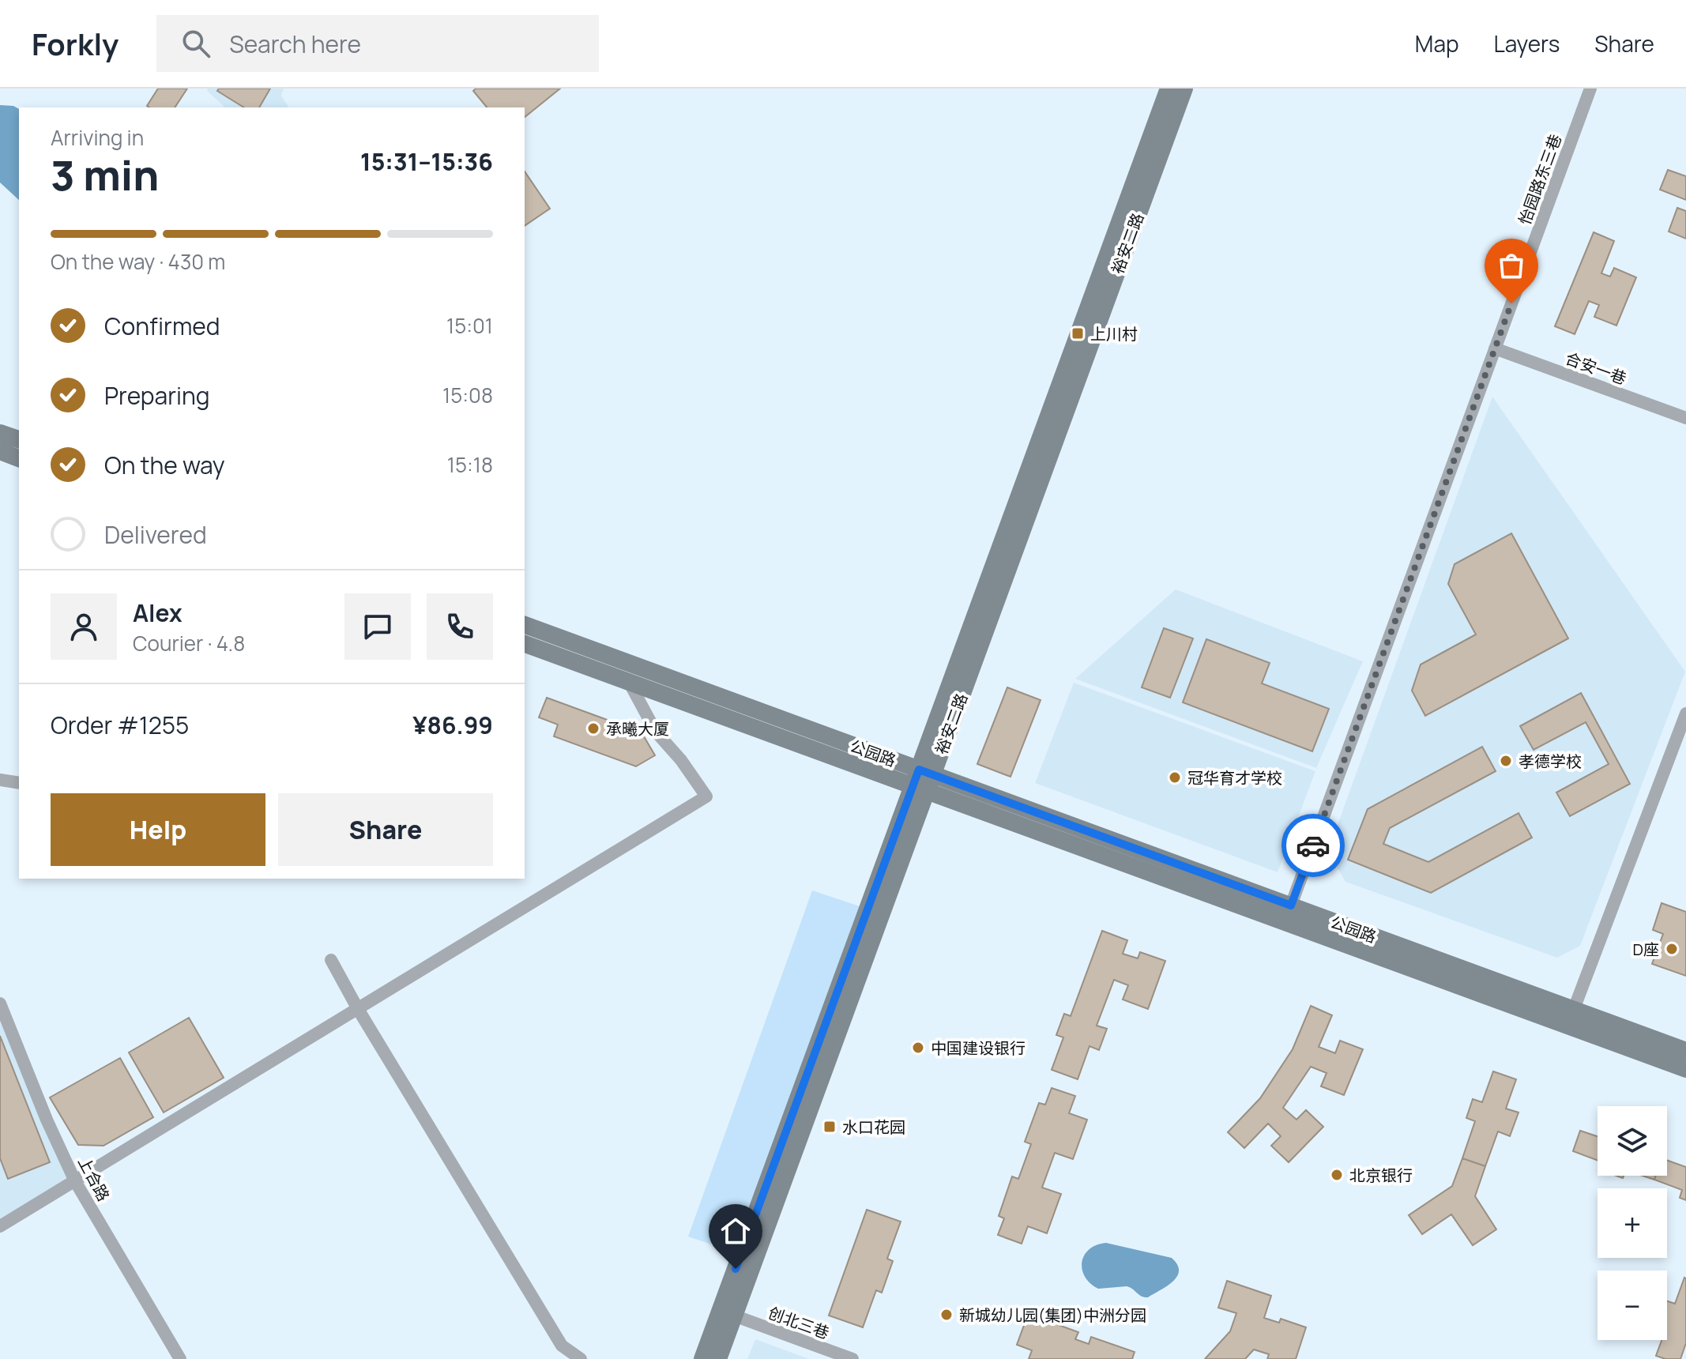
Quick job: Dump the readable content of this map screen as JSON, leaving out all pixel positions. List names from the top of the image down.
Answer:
{
  "streets": {
    "main road": ["裕安二路", "公园路"],
    "street": [
      "怡园路东三巷",
      "合安一巷",
      "上合路",
      "创北三巷"
    ]
  },
  "crossings": [
    ["怡园路东三巷", "合安一巷"],
    ["怡园路东三巷", "公园路"],
    ["裕安二路", "公园路"],
    ["裕安二路", "创北三巷"]
  ],
  "places": {
    "transit": ["上川村", "水口花园"],
    "other": [
      "承曦大厦",
      "孝德学校",
      "冠华育才学校",
      "D座",
      "中国建设银行",
      "北京银行",
      "新城幼儿园(集团)中洲分园"
    ]
  },
  "page": {
    "header": "Forkly",
    "search": "Search here",
    "nav": ["Map", "Layers", "Share"],
    "heading": ["3 min", "Arriving in", "15:31–15:36"],
    "panel": [
      "Alex",
      "Courier · 4.8",
      "Order #1255",
      "¥86.99"
    ],
    "bar": "On the way · 430 m",
    "list": [
      ["Confirmed", "15:01"],
      ["Preparing", "15:08"],
      ["On the way", "15:18"],
      "Delivered"
    ],
    "buttons": ["Help", "Share"],
    "map_buttons": ["+", "−"]
  }
}
